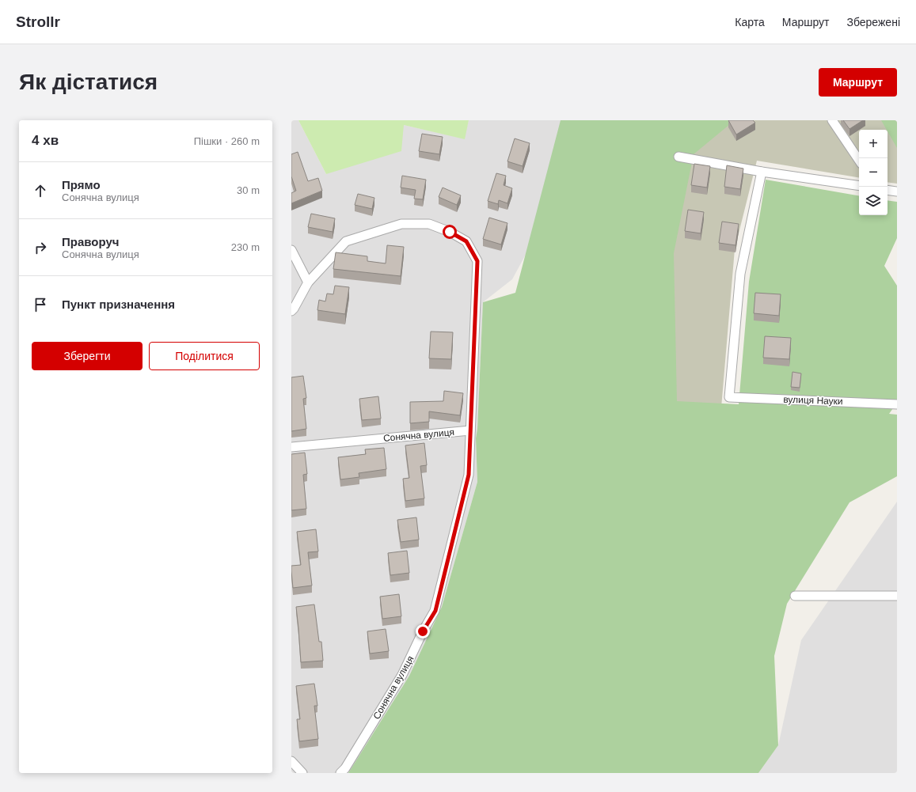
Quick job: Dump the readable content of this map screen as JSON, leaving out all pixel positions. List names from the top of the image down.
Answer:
{
  "streets": {
    "street": ["вулиця Науки", "Сонячна вулиця"]
  },
  "page": {
    "header": "Strollr",
    "nav": ["Карта", "Маршрут", "Збережені"],
    "buttons": [
      "Маршрут",
      ["Зберегти", "Поділитися"]
    ],
    "title": "Як дістатися",
    "heading": ["4 хв", "Пішки · 260 m"],
    "map_buttons": ["+", "−"],
    "list": [
      ["Прямо", "Сонячна вулиця", "30 m"],
      ["Праворуч", "Сонячна вулиця", "230 m"],
      "Пункт призначення"
    ]
  }
}
